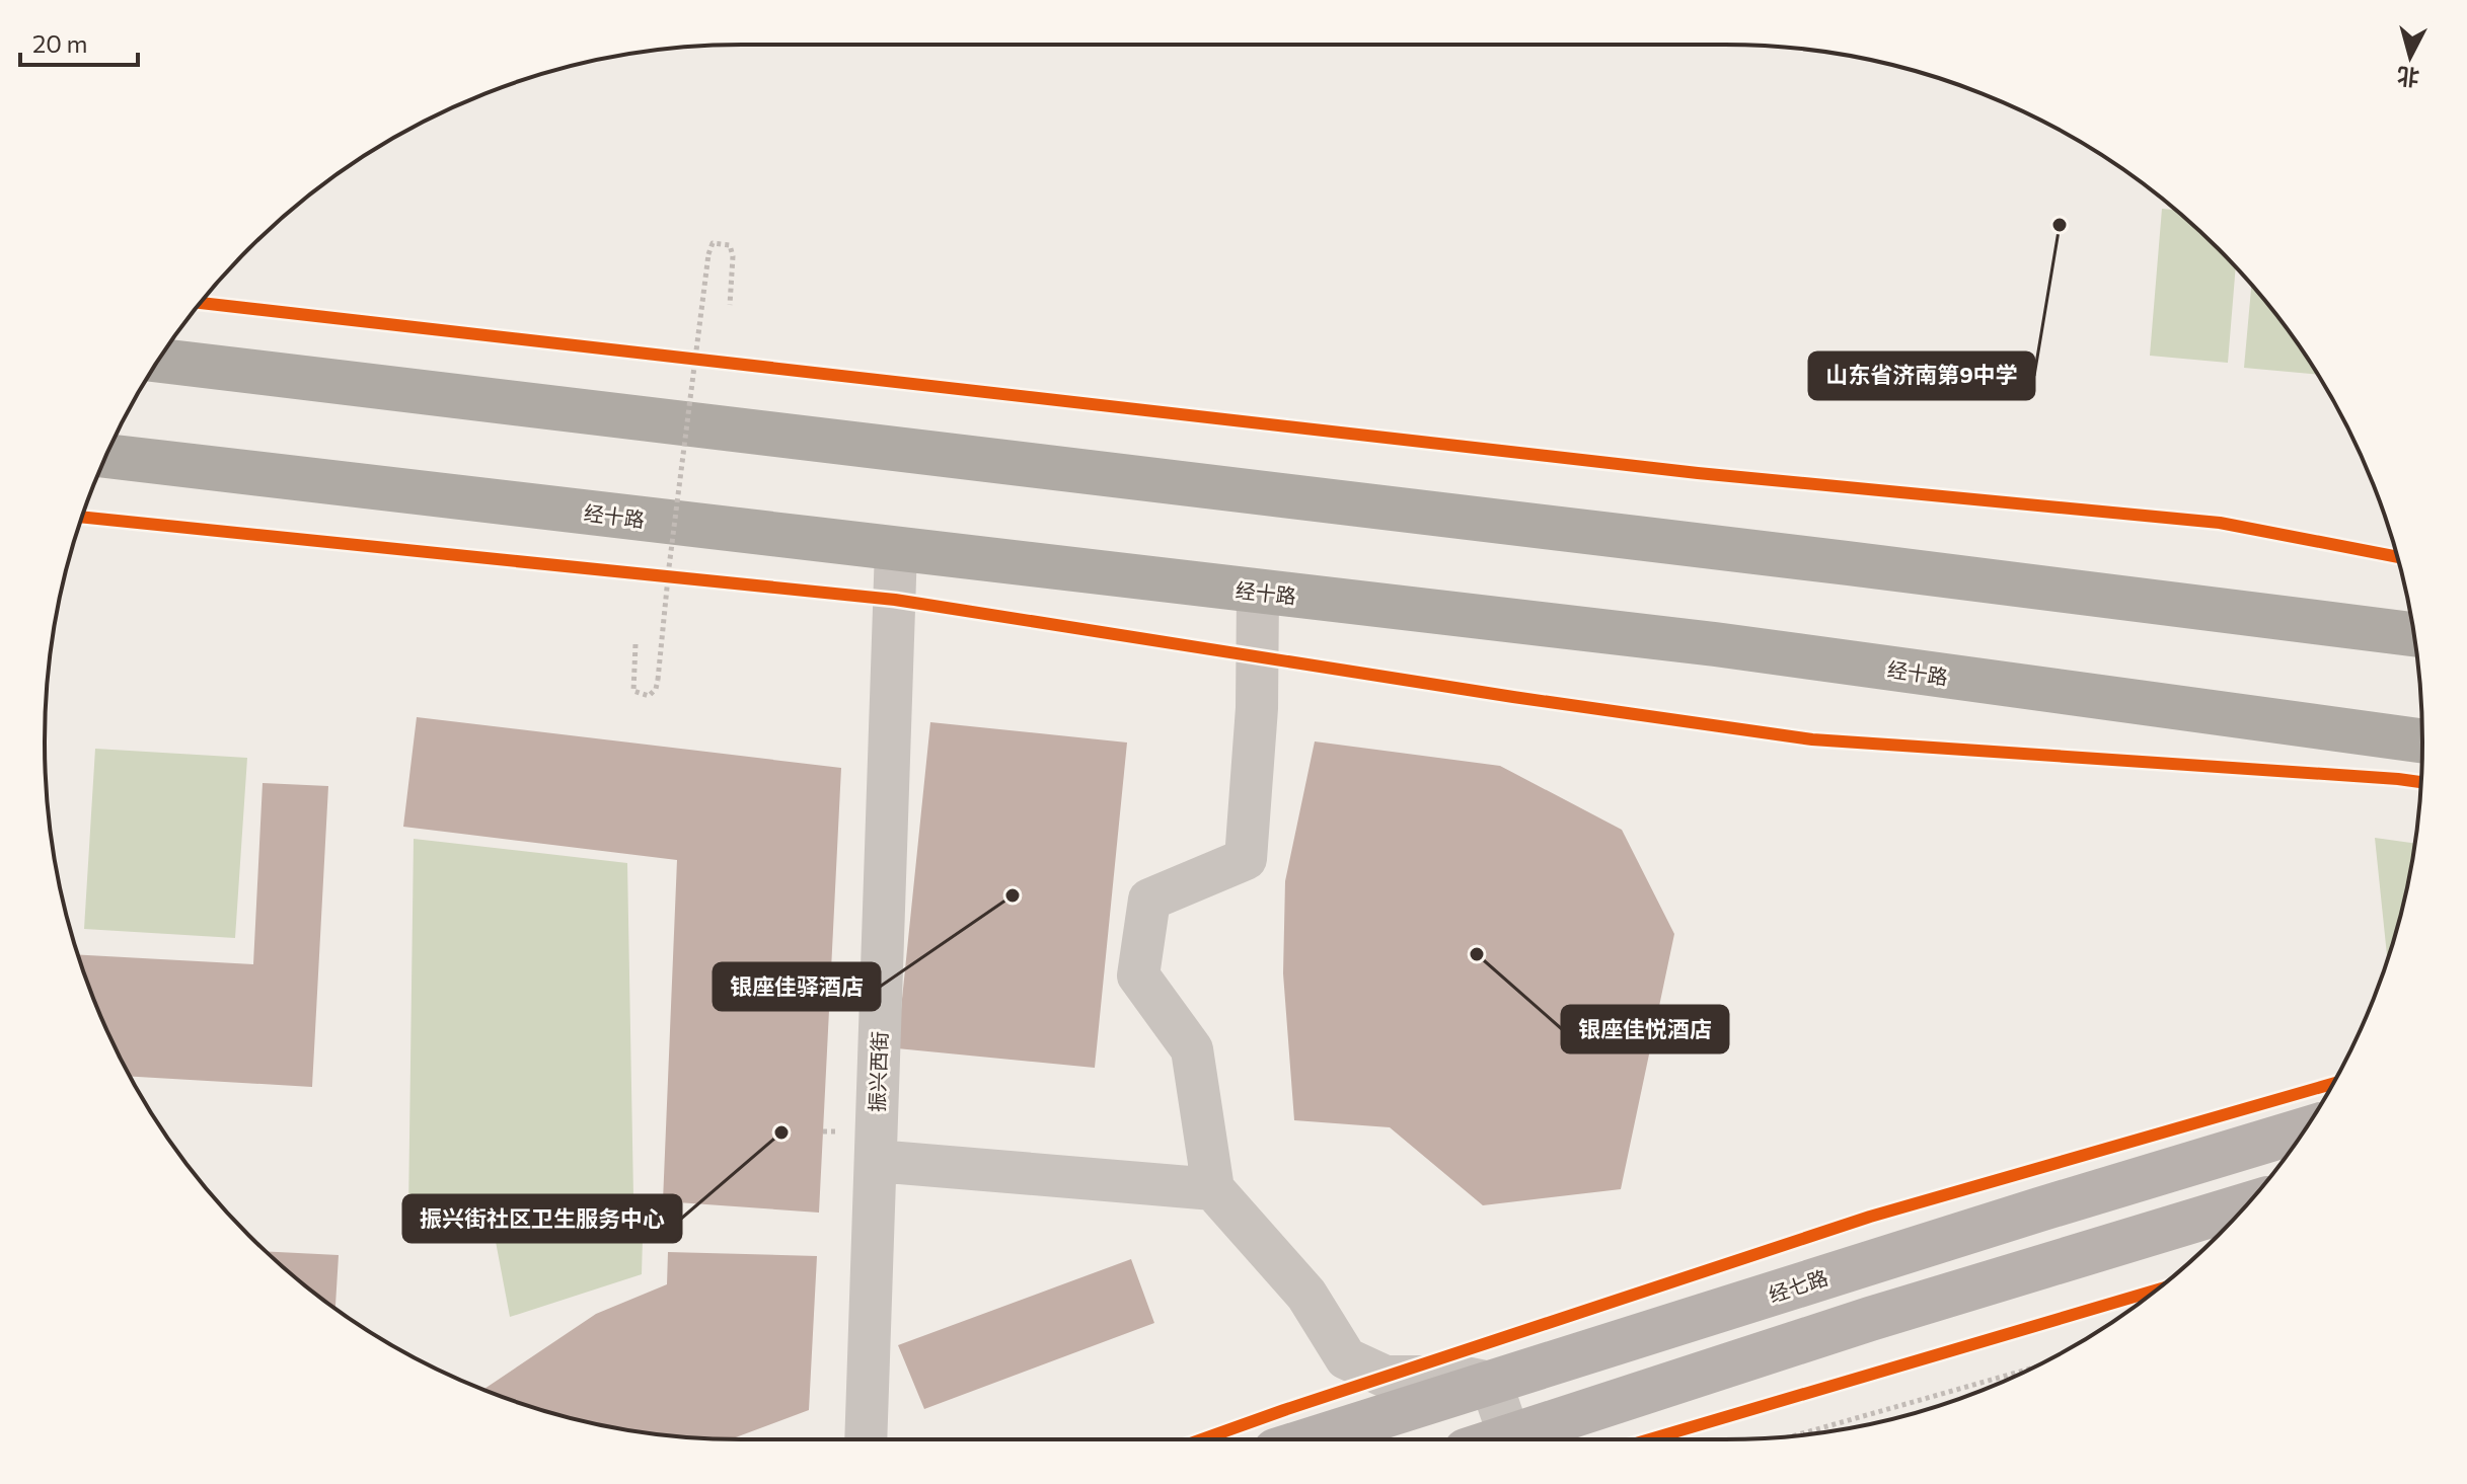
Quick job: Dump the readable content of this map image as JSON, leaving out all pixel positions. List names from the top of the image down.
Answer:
{
  "streets": {
    "highway": ["经十路"],
    "main road": ["经七路"],
    "street": ["振兴西街"]
  },
  "crossings": [
    ["经十路", "振兴西街"]
  ],
  "places": [
    "山东省济南第9中学",
    "银座佳驿酒店",
    "银座佳悦酒店",
    "振兴街社区卫生服务中心"
  ],
  "scale_bar": "20 m",
  "north": "bottom"
}
